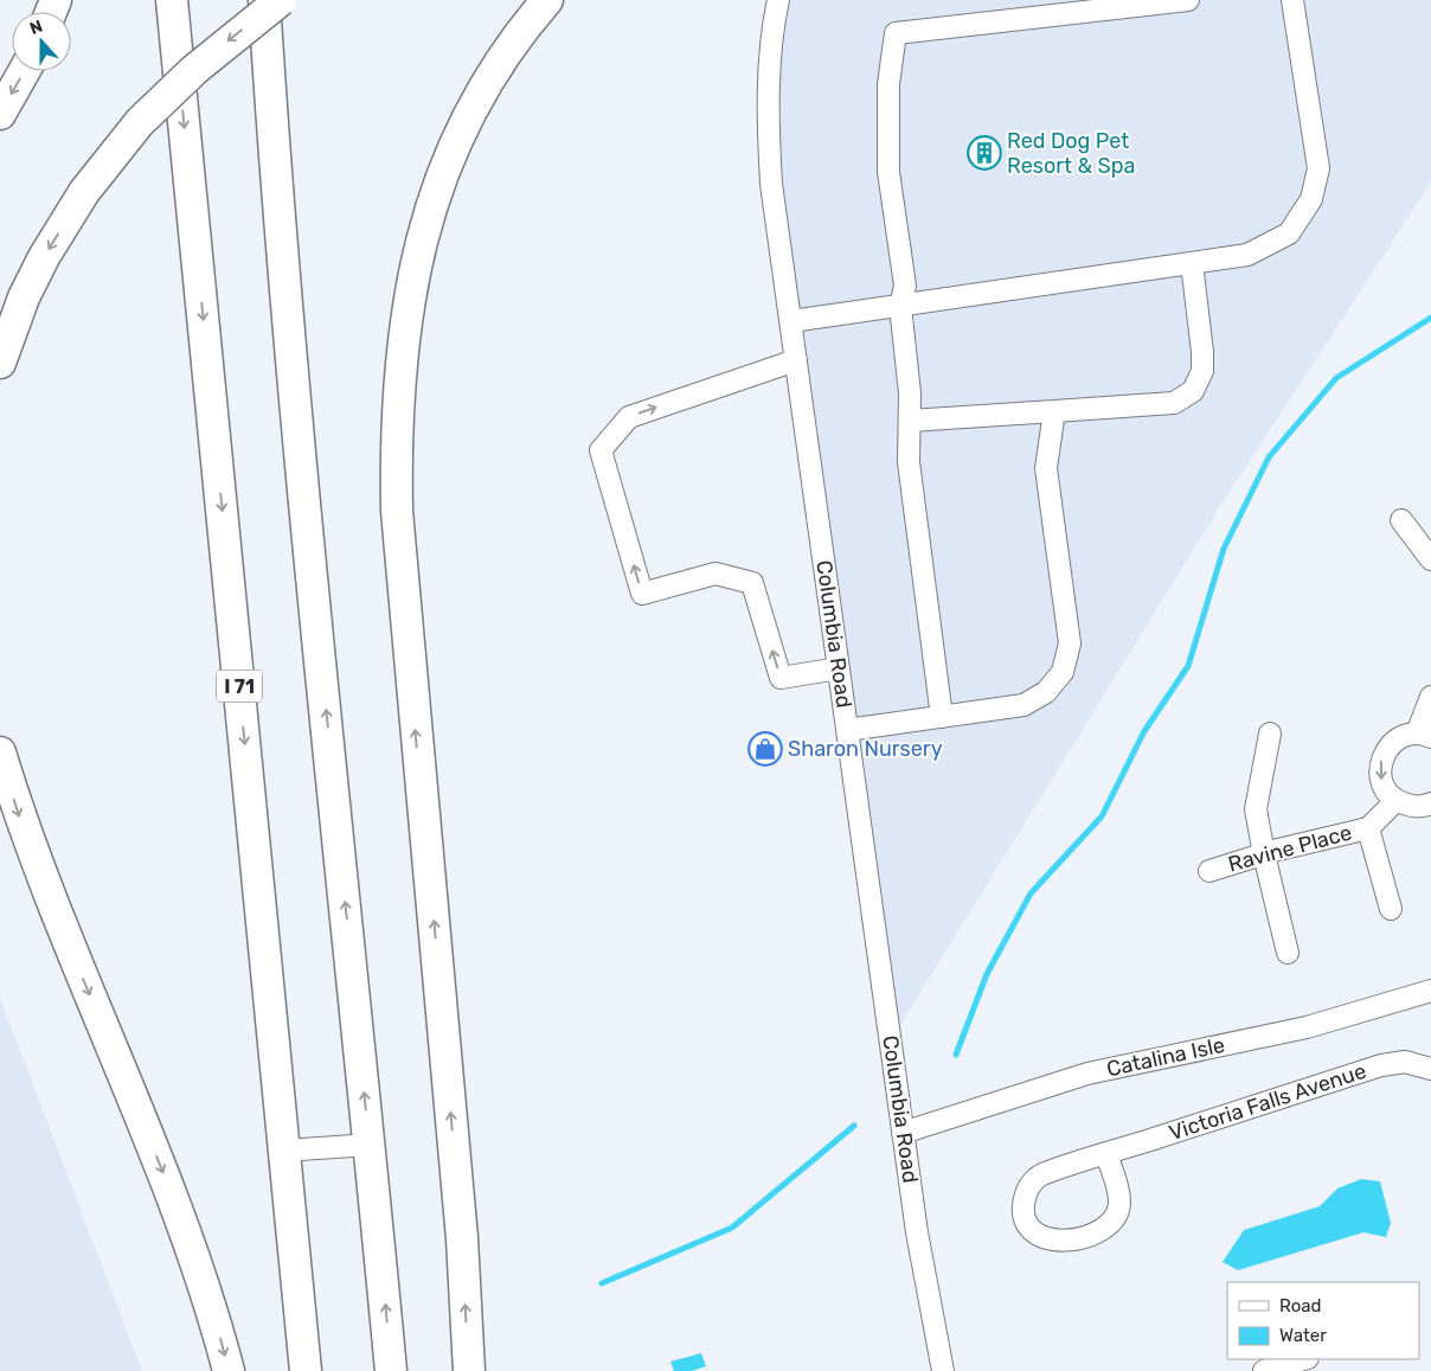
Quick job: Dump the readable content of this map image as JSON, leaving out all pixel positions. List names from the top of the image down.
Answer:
{
  "streets": {
    "highway": ["I 71"],
    "street": [
      "Columbia Road",
      "Ravine Place",
      "Catalina Isle",
      "Victoria Falls Avenue"
    ]
  },
  "crossings": [
    ["Columbia Road", "Catalina Isle"]
  ],
  "places": {
    "building": ["Red Dog Pet Resort & Spa"],
    "shop": ["Sharon Nursery"]
  },
  "legend": ["Road", "Water"],
  "north": "top"
}
